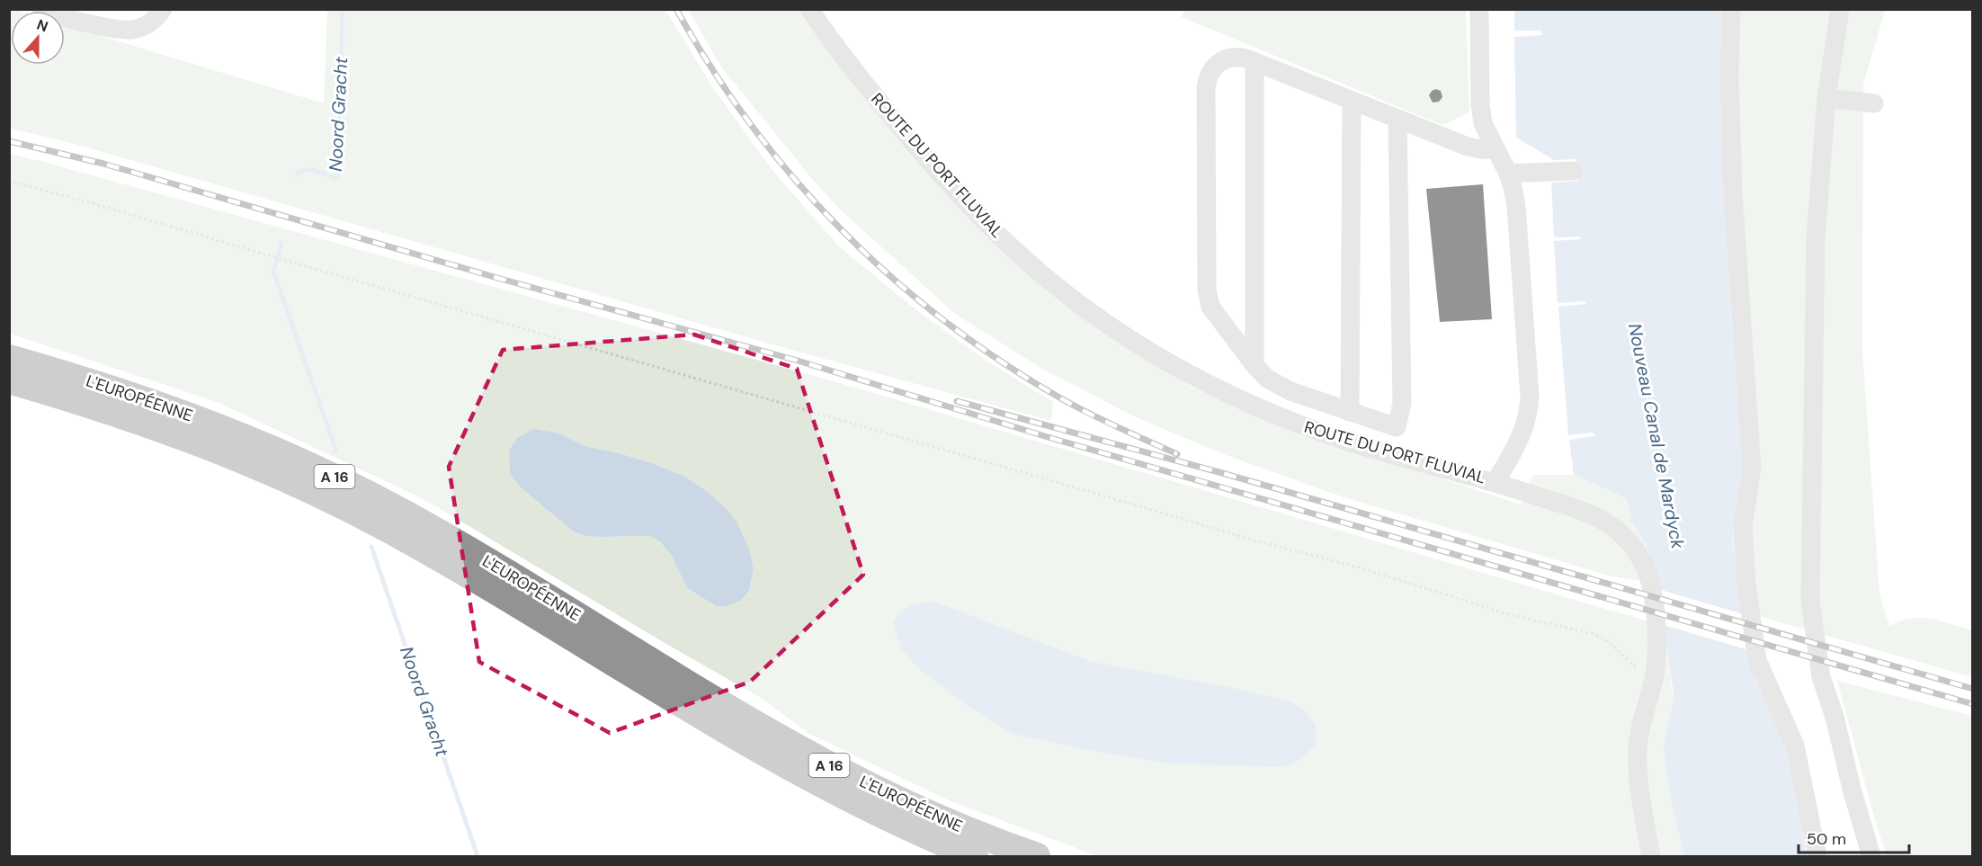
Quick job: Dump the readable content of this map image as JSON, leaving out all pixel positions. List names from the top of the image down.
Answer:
{
  "streets": {
    "highway": ["L'EUROPÉENNE", "A 16"],
    "street": ["ROUTE DU PORT FLUVIAL"]
  },
  "water": ["Noord Gracht", "Nouveau Canal de Mardyck"],
  "scale_bar": "50 m",
  "north": "top"
}
